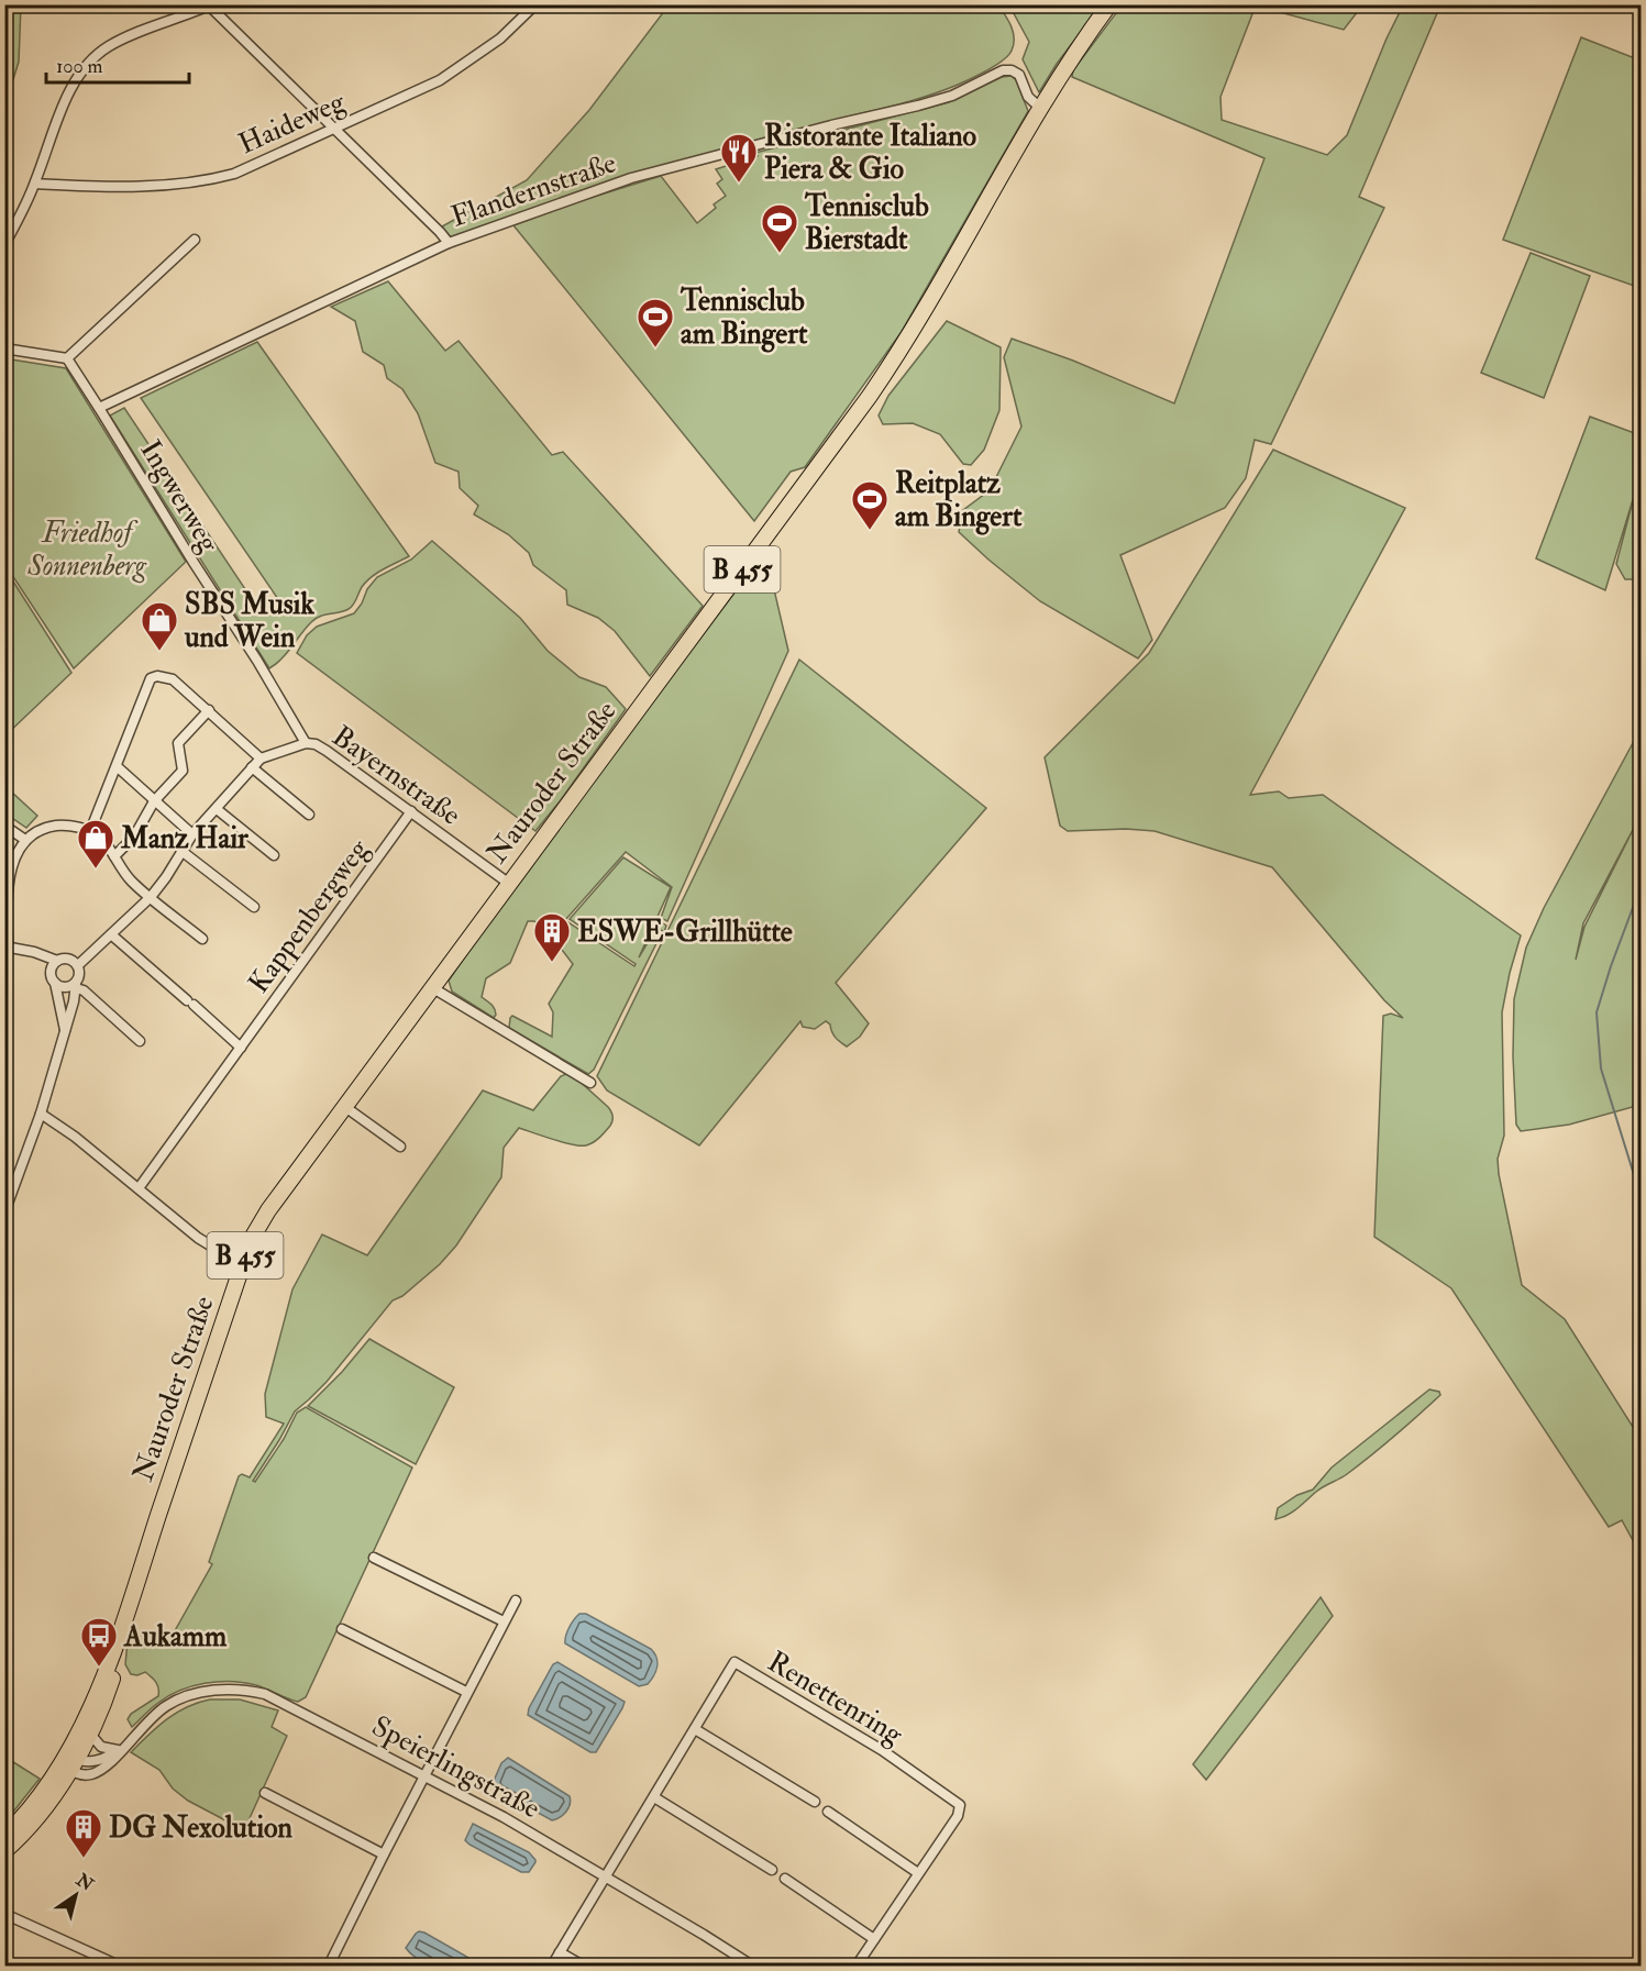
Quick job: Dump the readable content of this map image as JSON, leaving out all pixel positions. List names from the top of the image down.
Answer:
{
  "streets": {
    "main road": ["B 455", "Nauroder Straße"],
    "street": [
      "Haideweg",
      "Flandernstraße",
      "Ingwerweg",
      "Bayernstraße",
      "Kappenbergweg",
      "Renettenring",
      "Speierlingstraße"
    ]
  },
  "crossings": [
    ["Flandernstraße", "Ingwerweg"],
    ["Flandernstraße", "Nauroder Straße"],
    ["Ingwerweg", "Bayernstraße"],
    ["Bayernstraße", "Nauroder Straße"],
    ["Bayernstraße", "Kappenbergweg"],
    ["Nauroder Straße", "Speierlingstraße"],
    ["Renettenring", "Speierlingstraße"]
  ],
  "parks": ["Friedhof Sonnenberg"],
  "places": {
    "restaurant": ["Ristorante Italiano Piera & Gio"],
    "sports": ["Tennisclub Bierstadt", "Tennisclub am Bingert", "Reitplatz am Bingert"],
    "shop": ["SBS Musik und Wein", "Manz Hair"],
    "building": ["ESWE-Grillhütte", "DG Nexolution"],
    "bus stop": ["Aukamm"]
  },
  "scale_bar": "100 m",
  "north": "top right"
}
